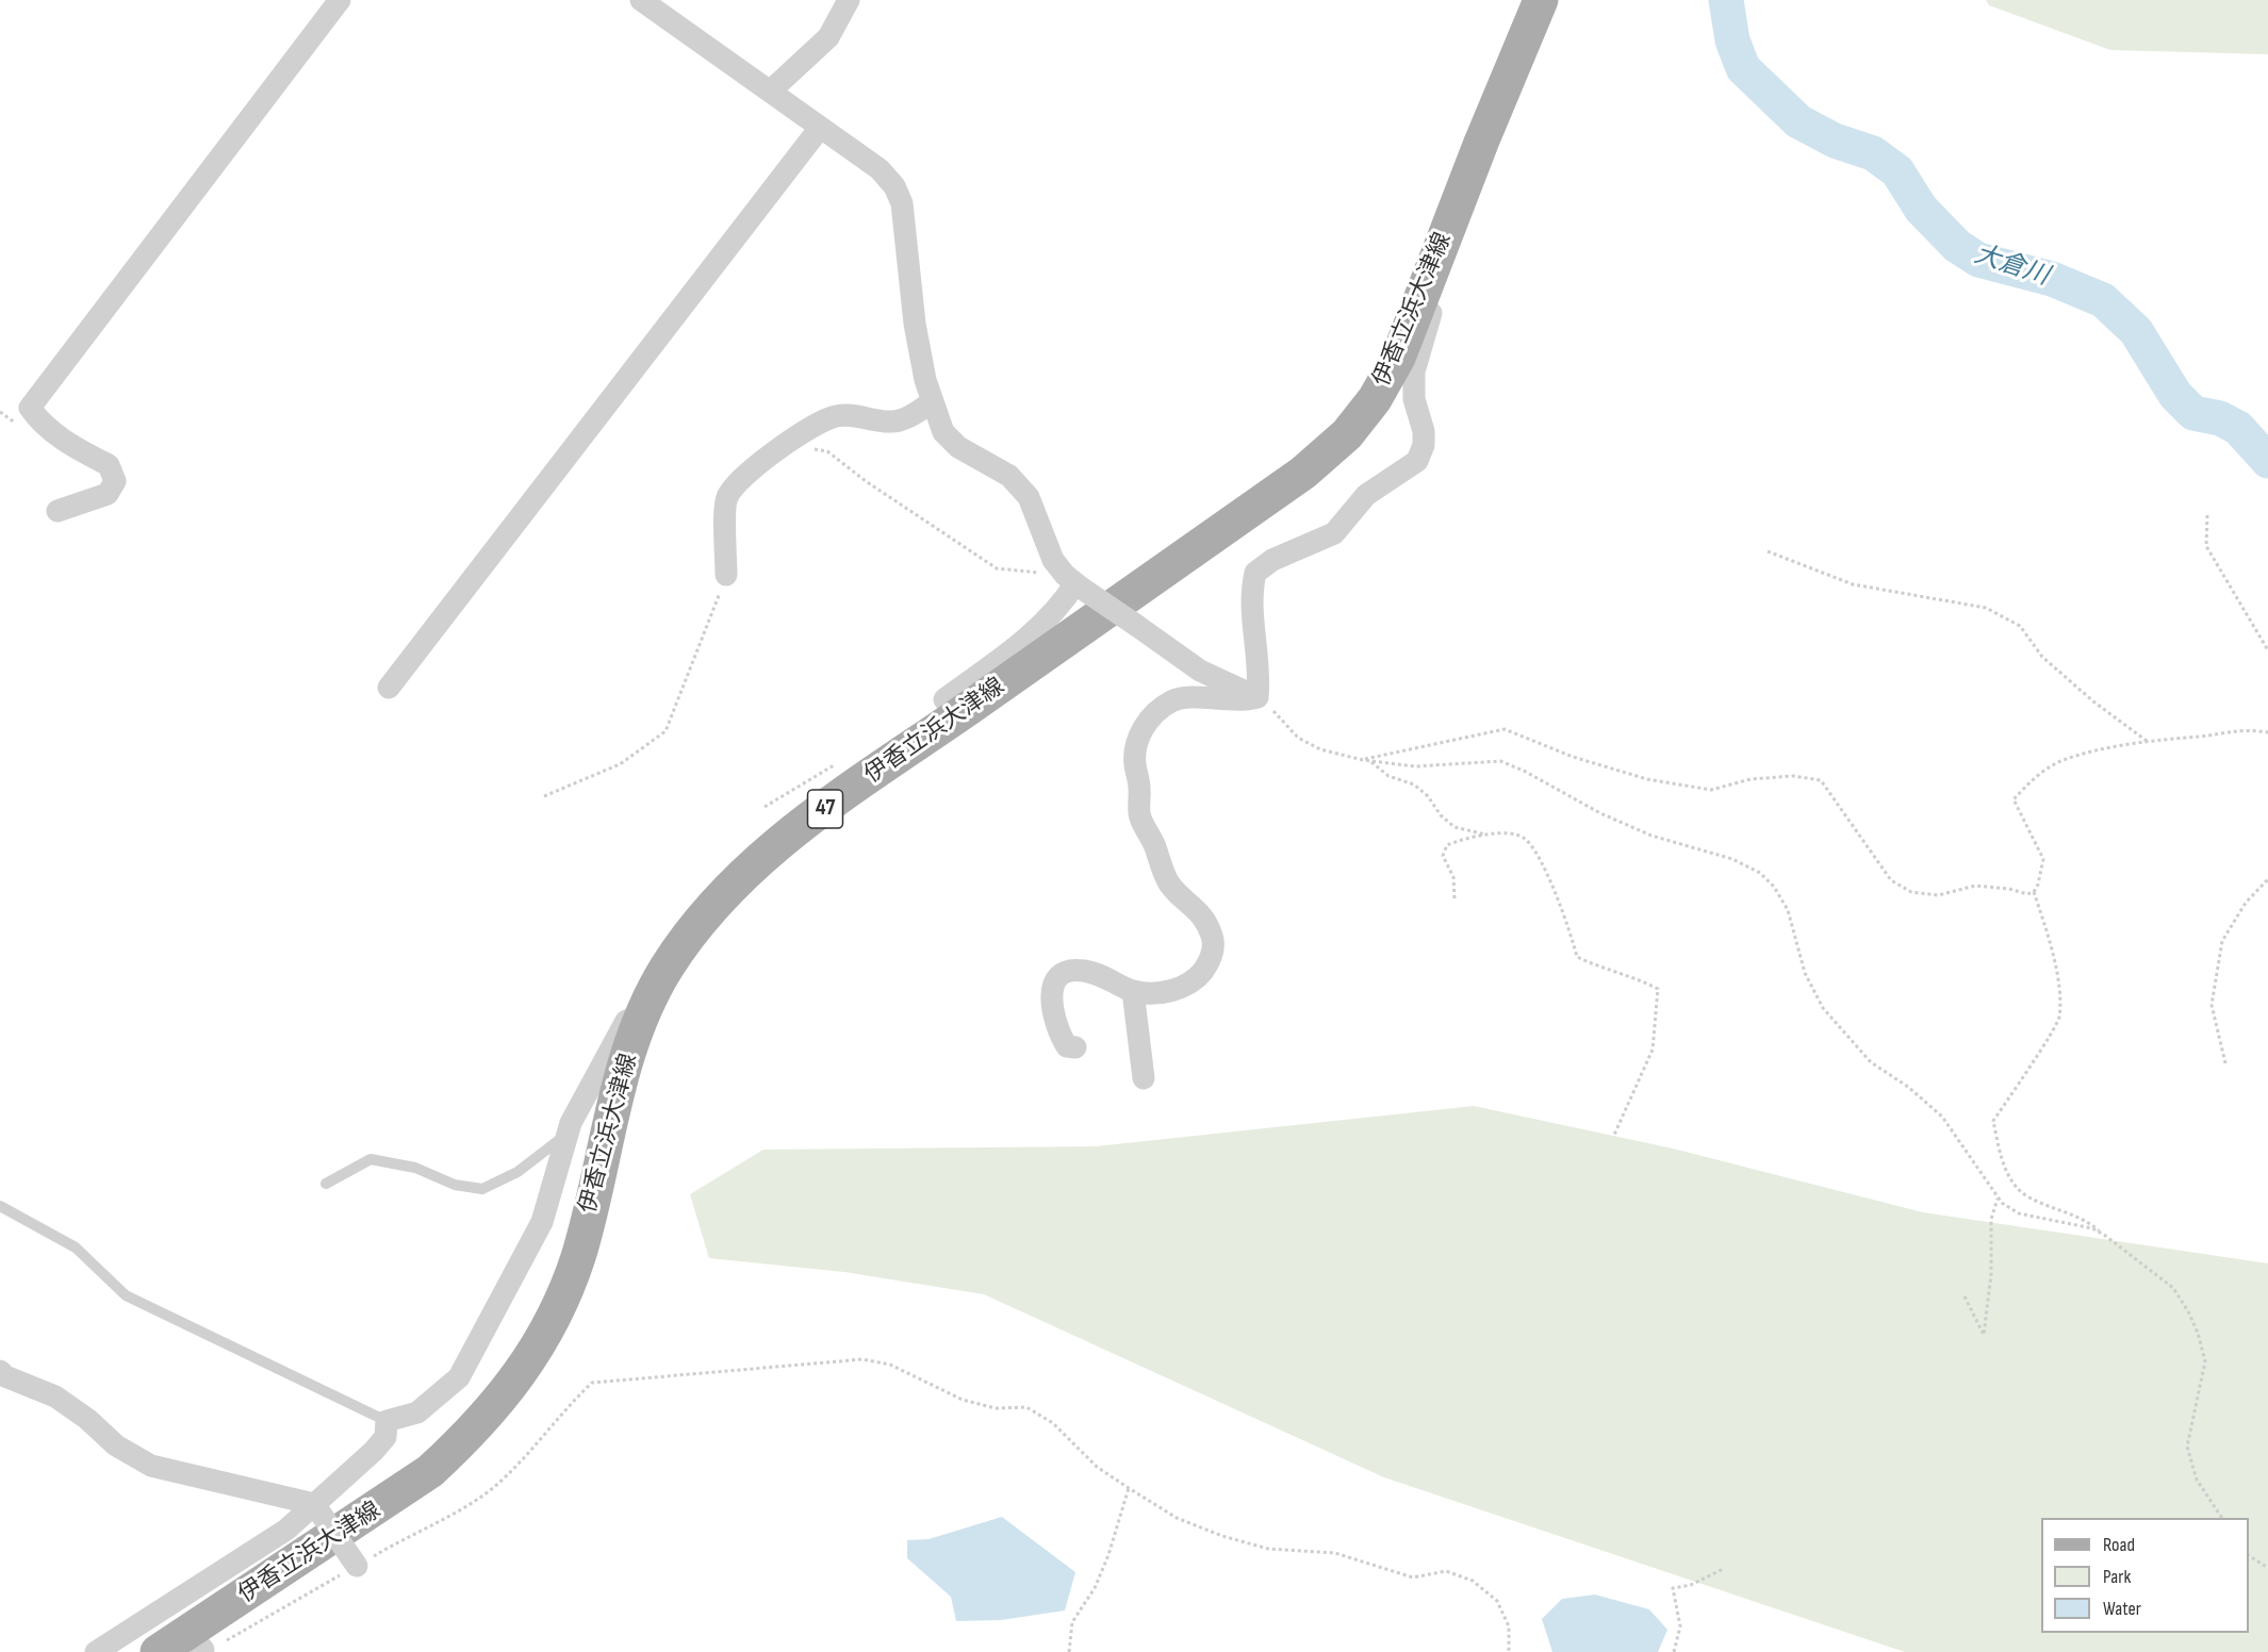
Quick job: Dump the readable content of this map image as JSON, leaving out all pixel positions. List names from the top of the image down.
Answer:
{
  "streets": {
    "main road": ["伊香立浜大津線", "47"]
  },
  "water": ["大倉川"],
  "legend": ["Road", "Park", "Water"]
}
